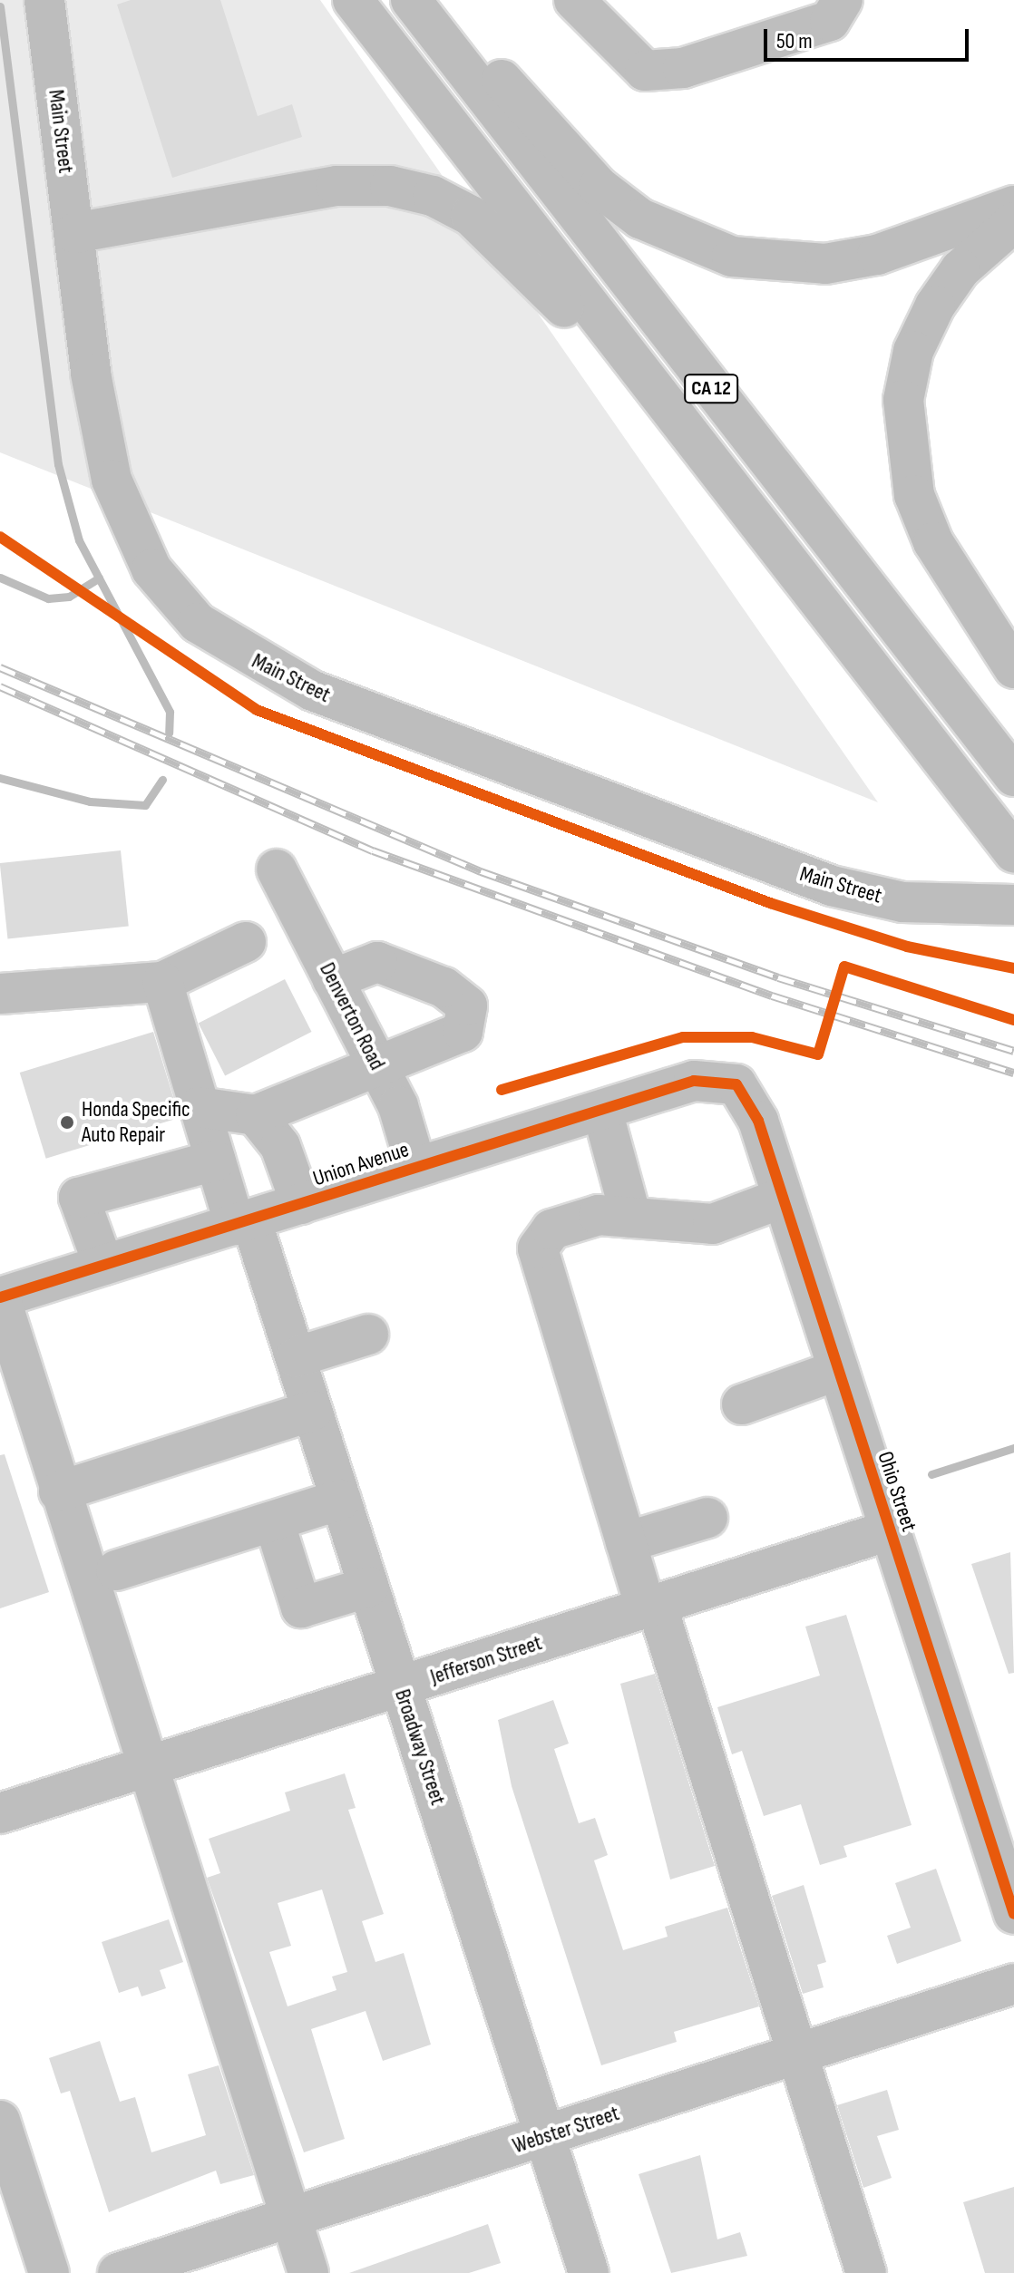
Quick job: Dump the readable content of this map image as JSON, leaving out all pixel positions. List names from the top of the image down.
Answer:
{
  "streets": {
    "main road": ["Main Street", "CA 12"],
    "street": [
      "Denverton Road",
      "Union Avenue",
      "Ohio Street",
      "Jefferson Street",
      "Broadway Street",
      "Webster Street"
    ]
  },
  "crossings": [
    ["Denverton Road", "Union Avenue"],
    ["Union Avenue", "Ohio Street"],
    ["Union Avenue", "Broadway Street"],
    ["Ohio Street", "Jefferson Street"],
    ["Jefferson Street", "Broadway Street"],
    ["Broadway Street", "Webster Street"]
  ],
  "places": ["Honda Specific Auto Repair"],
  "scale_bar": "50 m"
}
